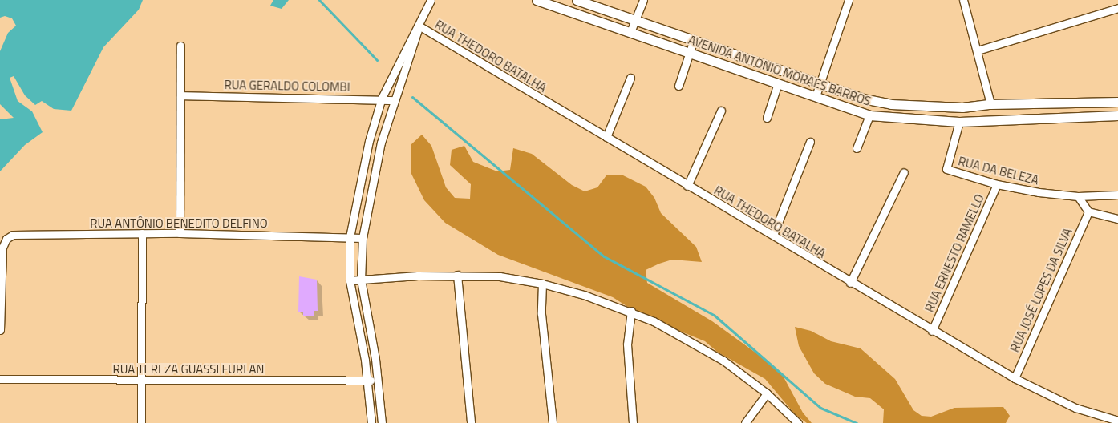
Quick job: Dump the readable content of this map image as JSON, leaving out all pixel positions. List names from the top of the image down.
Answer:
{
  "streets": {
    "street": [
      "RUA THEDORO BATALHA",
      "AVENIDA ANTONIO MORAES BARROS",
      "RUA GERALDO COLOMBI",
      "RUA DA BELEZA",
      "RUA ANTÔNIO BENEDITO DELFINO",
      "RUA ERNESTO RAMELLO",
      "RUA JOSÉ LOPES DA SILVA",
      "RUA TEREZA GUASSI FURLAN"
    ]
  },
  "crossings": [
    ["RUA THEDORO BATALHA", "RUA ERNESTO RAMELLO"],
    ["RUA THEDORO BATALHA", "RUA JOSÉ LOPES DA SILVA"],
    ["AVENIDA ANTONIO MORAES BARROS", "RUA DA BELEZA"],
    ["RUA DA BELEZA", "RUA ERNESTO RAMELLO"]
  ]
}
